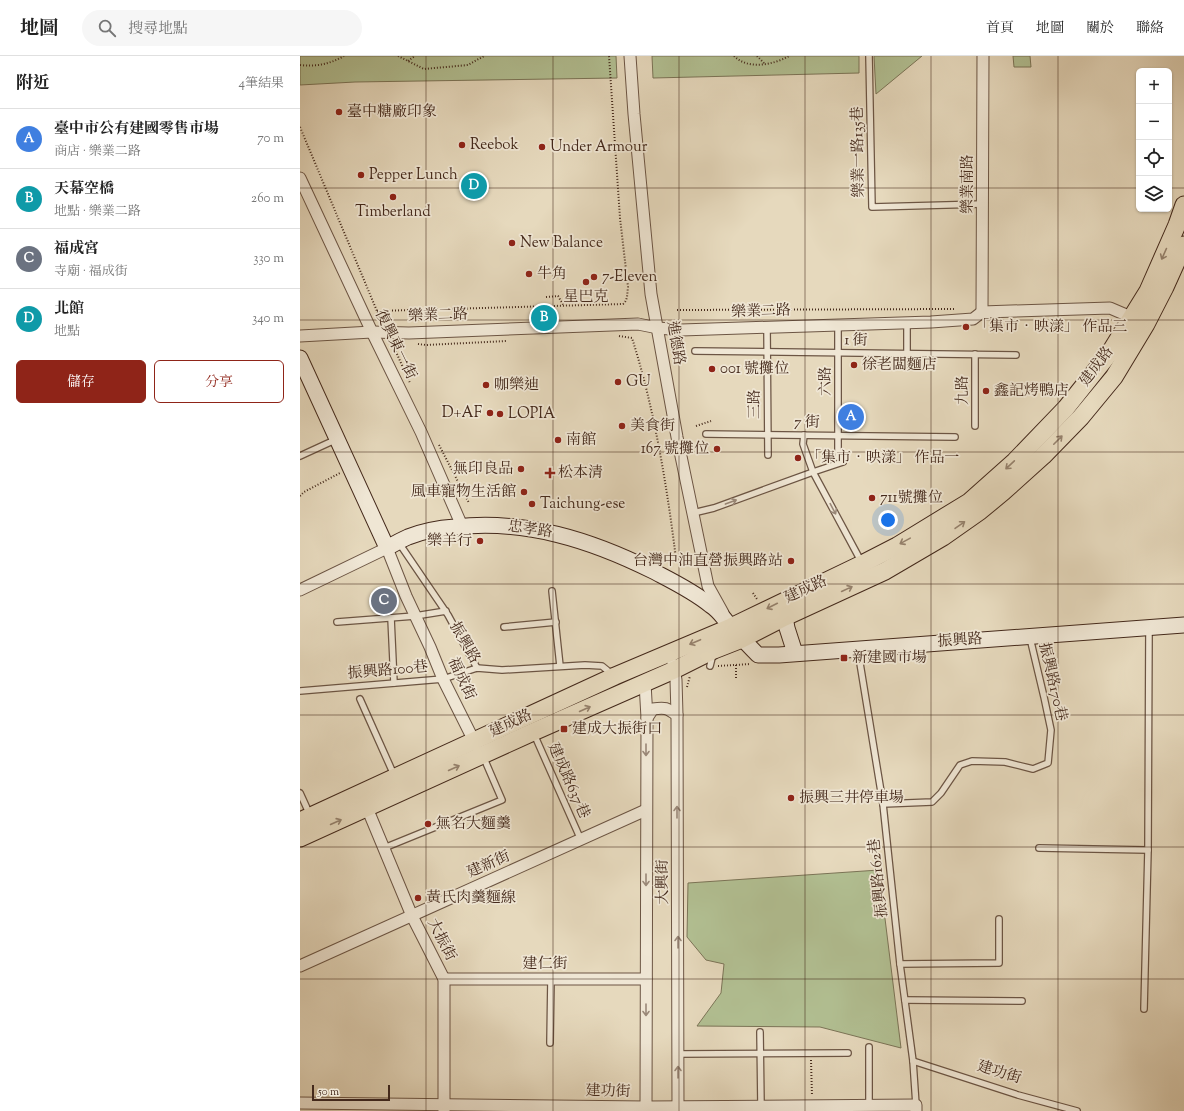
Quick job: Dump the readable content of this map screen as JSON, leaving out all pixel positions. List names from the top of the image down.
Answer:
{
  "streets": {
    "main road": ["建成路", "忠孝路", "振興路"],
    "street": [
      "樂業南路",
      "樂業二路",
      "進德路",
      "復興東一街",
      "福成街",
      "建新街",
      "大興街",
      "大振街",
      "建仁街",
      "建功街"
    ],
    "lane": [
      "樂業一路135巷",
      "1 街",
      "六路",
      "九路",
      "三路",
      "7 街",
      "振興路100巷",
      "振興路170巷",
      "建成路637巷",
      "振興路162巷"
    ]
  },
  "crossings": [
    ["樂業一路135巷", "樂業南路"],
    ["樂業南路", "樂業二路"],
    ["樂業二路", "進德路"],
    ["樂業二路", "復興東一街"],
    ["樂業二路", "建成路"],
    ["樂業二路", "六路"],
    ["樂業二路", "三路"],
    ["1 街", "六路"],
    ["1 街", "九路"],
    ["1 街", "三路"],
    ["進德路", "建成路"],
    ["進德路", "忠孝路"],
    ["進德路", "振興路"],
    ["復興東一街", "忠孝路"],
    ["建成路", "忠孝路"],
    ["建成路", "振興路"],
    ["建成路", "福成街"],
    ["建成路", "建成路637巷"],
    ["建成路", "大興街"],
    ["建成路", "大振街"],
    ["六路", "7 街"],
    ["三路", "7 街"],
    ["忠孝路", "振興路"],
    ["忠孝路", "福成街"],
    ["振興路", "振興路100巷"],
    ["振興路", "福成街"],
    ["振興路", "振興路170巷"],
    ["振興路", "振興路162巷"],
    ["振興路100巷", "福成街"],
    ["振興路170巷", "振興路162巷"],
    ["建成路637巷", "建新街"],
    ["建新街", "大興街"],
    ["建新街", "大振街"],
    ["振興路162巷", "建功街"],
    ["大興街", "建仁街"],
    ["大興街", "建功街"],
    ["大振街", "建仁街"],
    ["大振街", "建功街"]
  ],
  "places": {
    "other": [
      "臺中糖廠印象",
      "Reebok",
      "Under Armour",
      "Pepper Lunch",
      "Timberland",
      "New Balance",
      "牛角",
      "7-Eleven",
      "星巴克",
      "「集市‧映漾」 作品三",
      "徐老闆麵店",
      "001 號攤位",
      "GU",
      "咖樂迪",
      "鑫記烤鴨店",
      "D+AF",
      "LOPIA",
      "美食街",
      "南館",
      "167 號攤位",
      "「集市‧映漾」 作品一",
      "無印良品",
      "風車寵物生活館",
      "711號攤位",
      "Taichung-ese",
      "樂羊行",
      "台灣中油直營振興路站",
      "振興三井停車場",
      "無名大麵羹",
      "黃氏肉羹麵線"
    ],
    "health": ["松本清"],
    "transit": ["新建國市場", "建成大振街口"]
  },
  "scale_bar": "50 m",
  "page": {
    "header": "地圖",
    "search": "搜尋地點",
    "nav": [
      "首頁",
      "地圖",
      "關於",
      "聯絡"
    ],
    "heading": ["附近", "4筆結果"],
    "map_buttons": ["+", "−"],
    "list": [
      {
        "mark": "A",
        "name": "臺中市公有建國零售市場",
        "note": "商店 · 樂業二路",
        "value": "70 m"
      },
      {
        "mark": "B",
        "name": "天幕空橋",
        "note": "地點 · 樂業二路",
        "value": "260 m"
      },
      {
        "mark": "C",
        "name": "福成宮",
        "note": "寺廟 · 福成街",
        "value": "330 m"
      },
      {
        "mark": "D",
        "name": "北館",
        "note": "地點",
        "value": "340 m"
      }
    ],
    "pins": [
      "D",
      "B",
      "A",
      "C"
    ],
    "buttons": ["儲存", "分享"],
    "scale": "50 m"
  }
}
